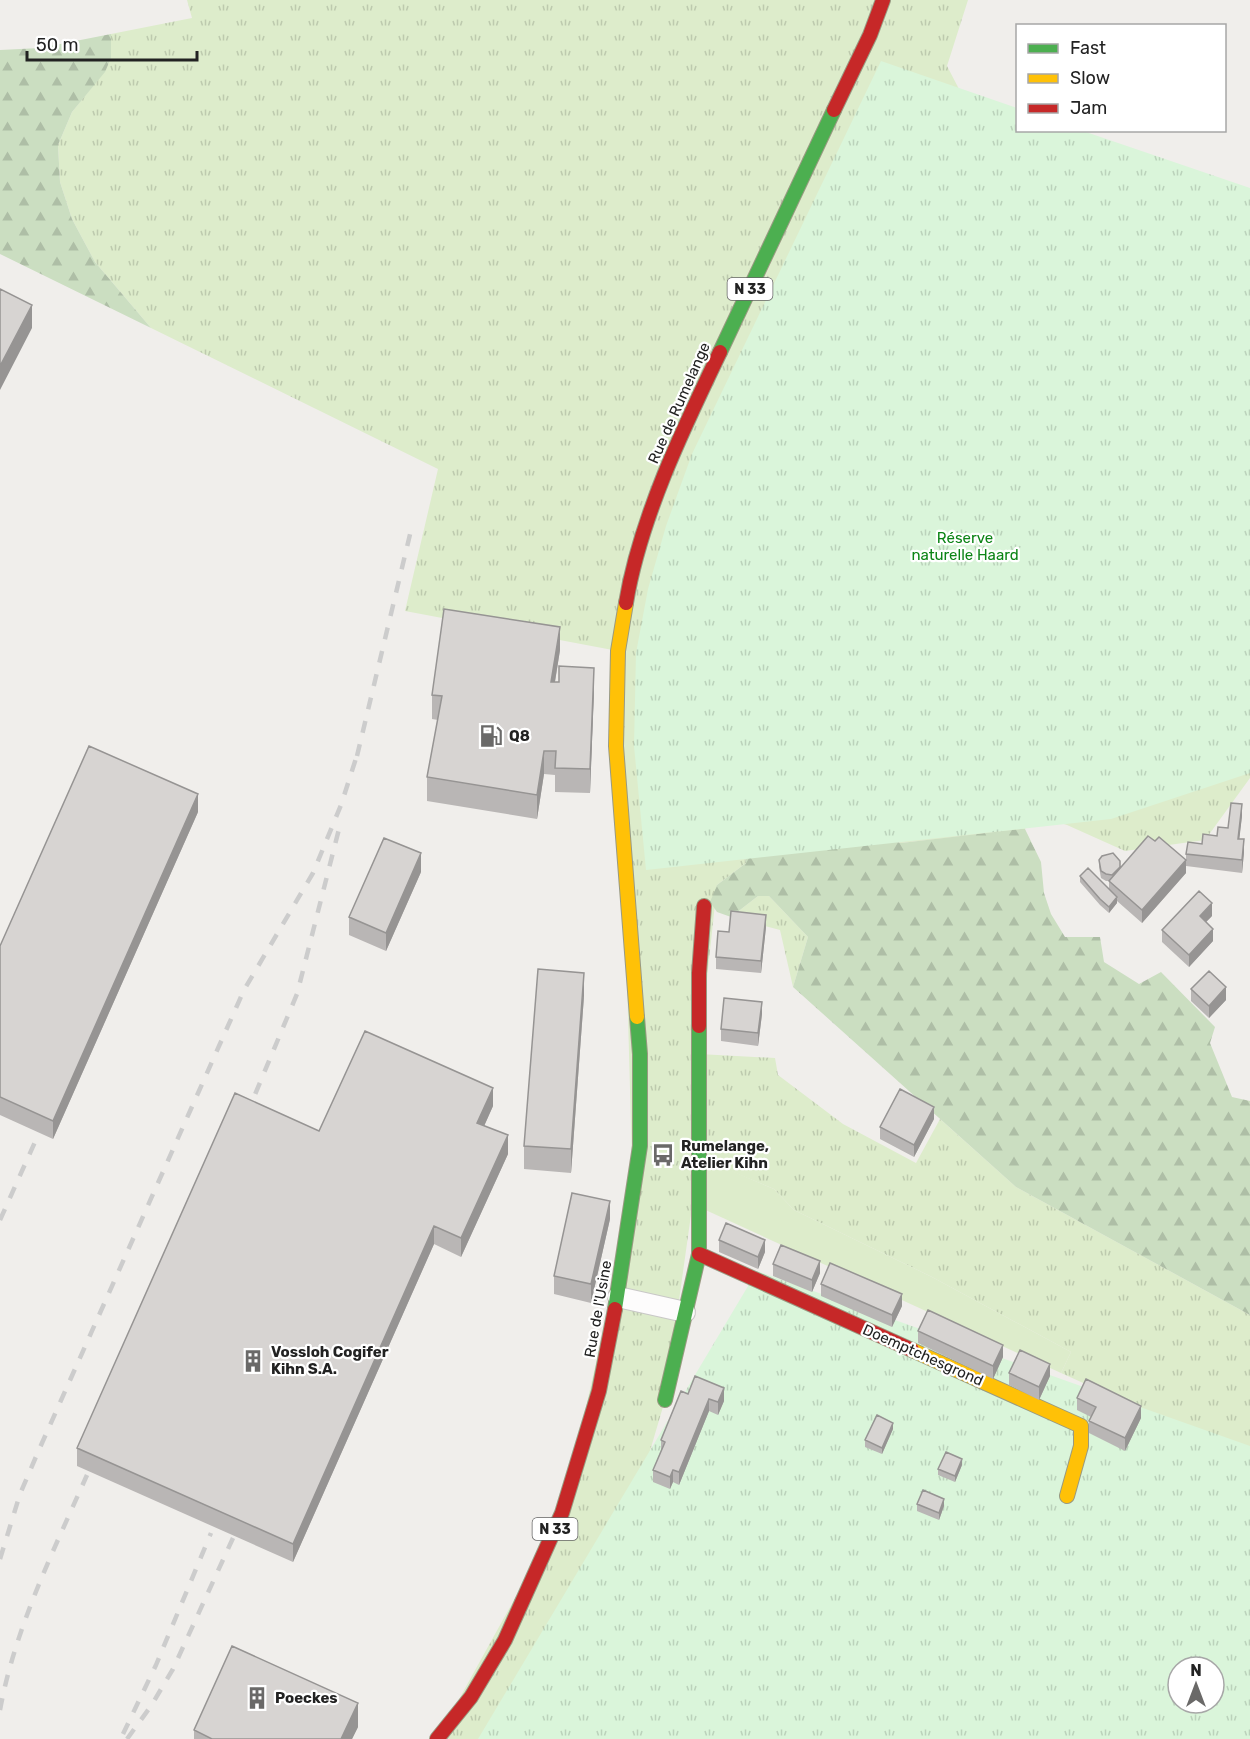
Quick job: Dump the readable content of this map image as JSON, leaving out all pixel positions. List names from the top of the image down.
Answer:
{
  "streets": {
    "main road": [
      "N 33",
      "Rue de Rumelange",
      "Rue de l'Usine",
      "Doemptchesgrond"
    ]
  },
  "crossings": [
    ["Rue de Rumelange", "Rue de l'Usine"]
  ],
  "parks": ["Réserve naturelle Haard"],
  "places": {
    "fuel station": ["Q8"],
    "bus stop": ["Rumelange, Atelier Kihn"],
    "building": ["Vossloh Cogifer Kihn S.A.", "Poeckes"]
  },
  "legend": ["Fast", "Slow", "Jam"],
  "scale_bar": "50 m",
  "north": "top"
}
